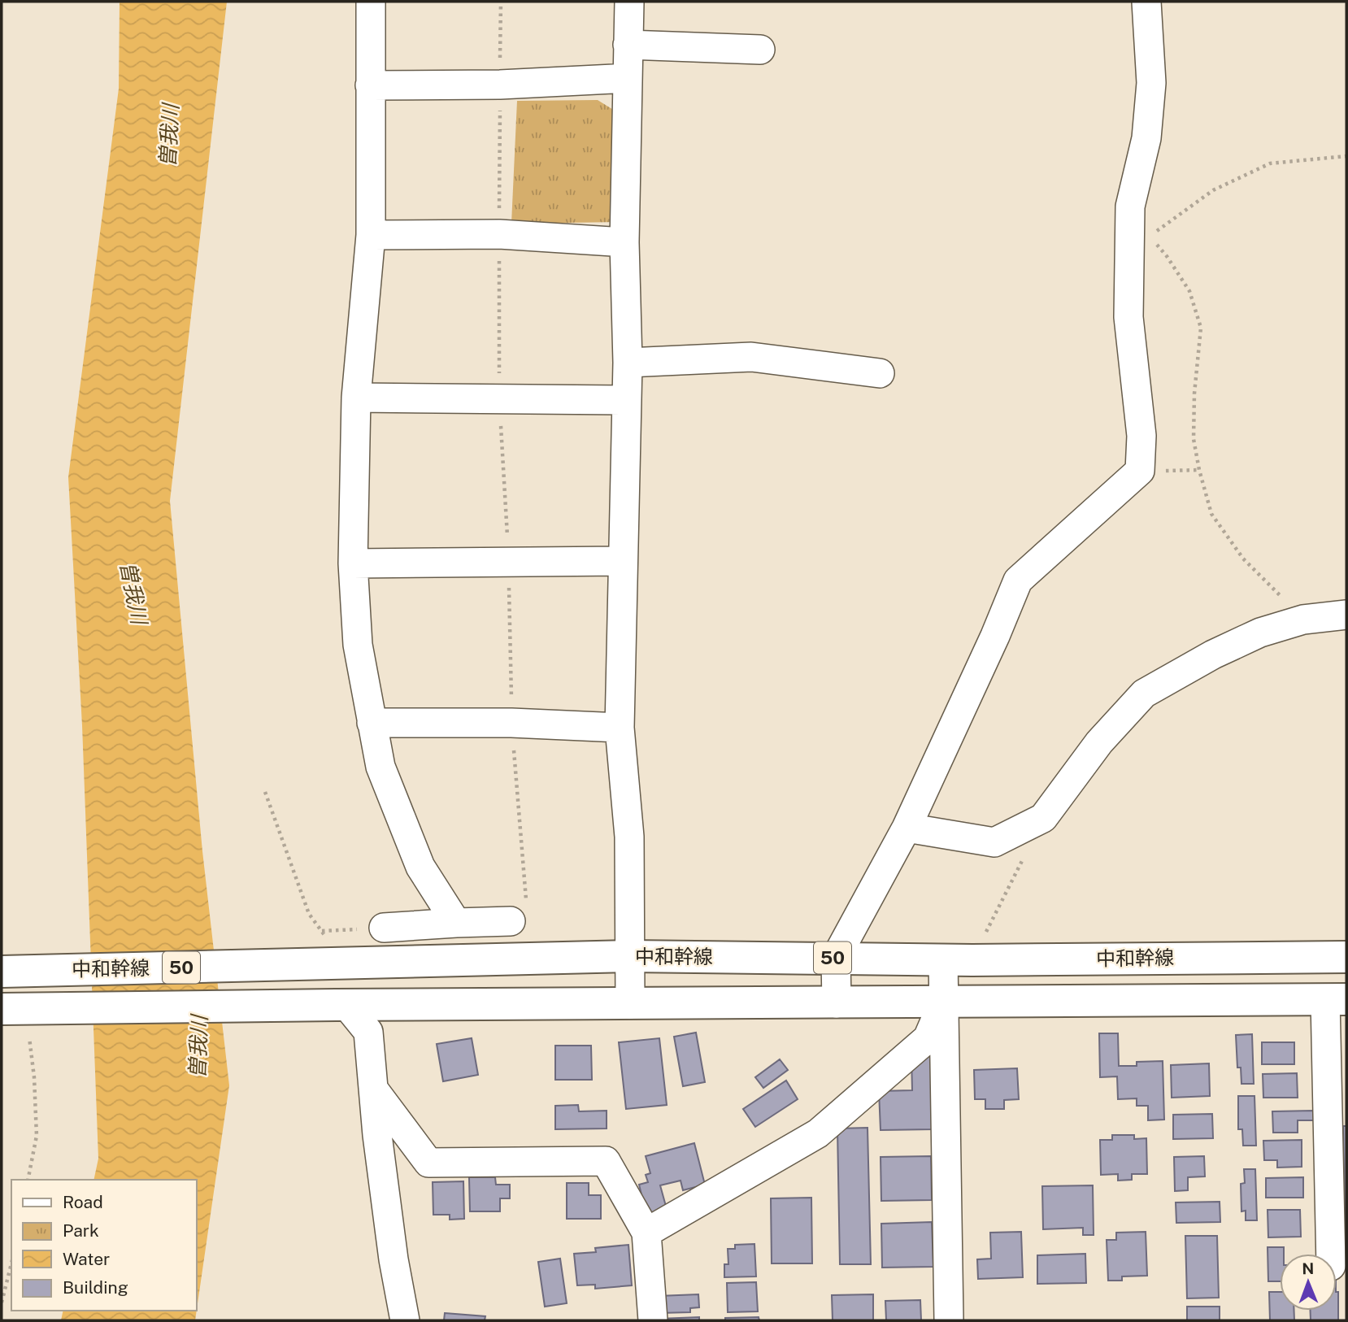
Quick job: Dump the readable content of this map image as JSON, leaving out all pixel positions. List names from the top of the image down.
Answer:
{
  "streets": {
    "main road": ["中和幹線", "50"]
  },
  "water": ["曽我川"],
  "legend": [
    "Road",
    "Park",
    "Water",
    "Building"
  ],
  "north": "top"
}
